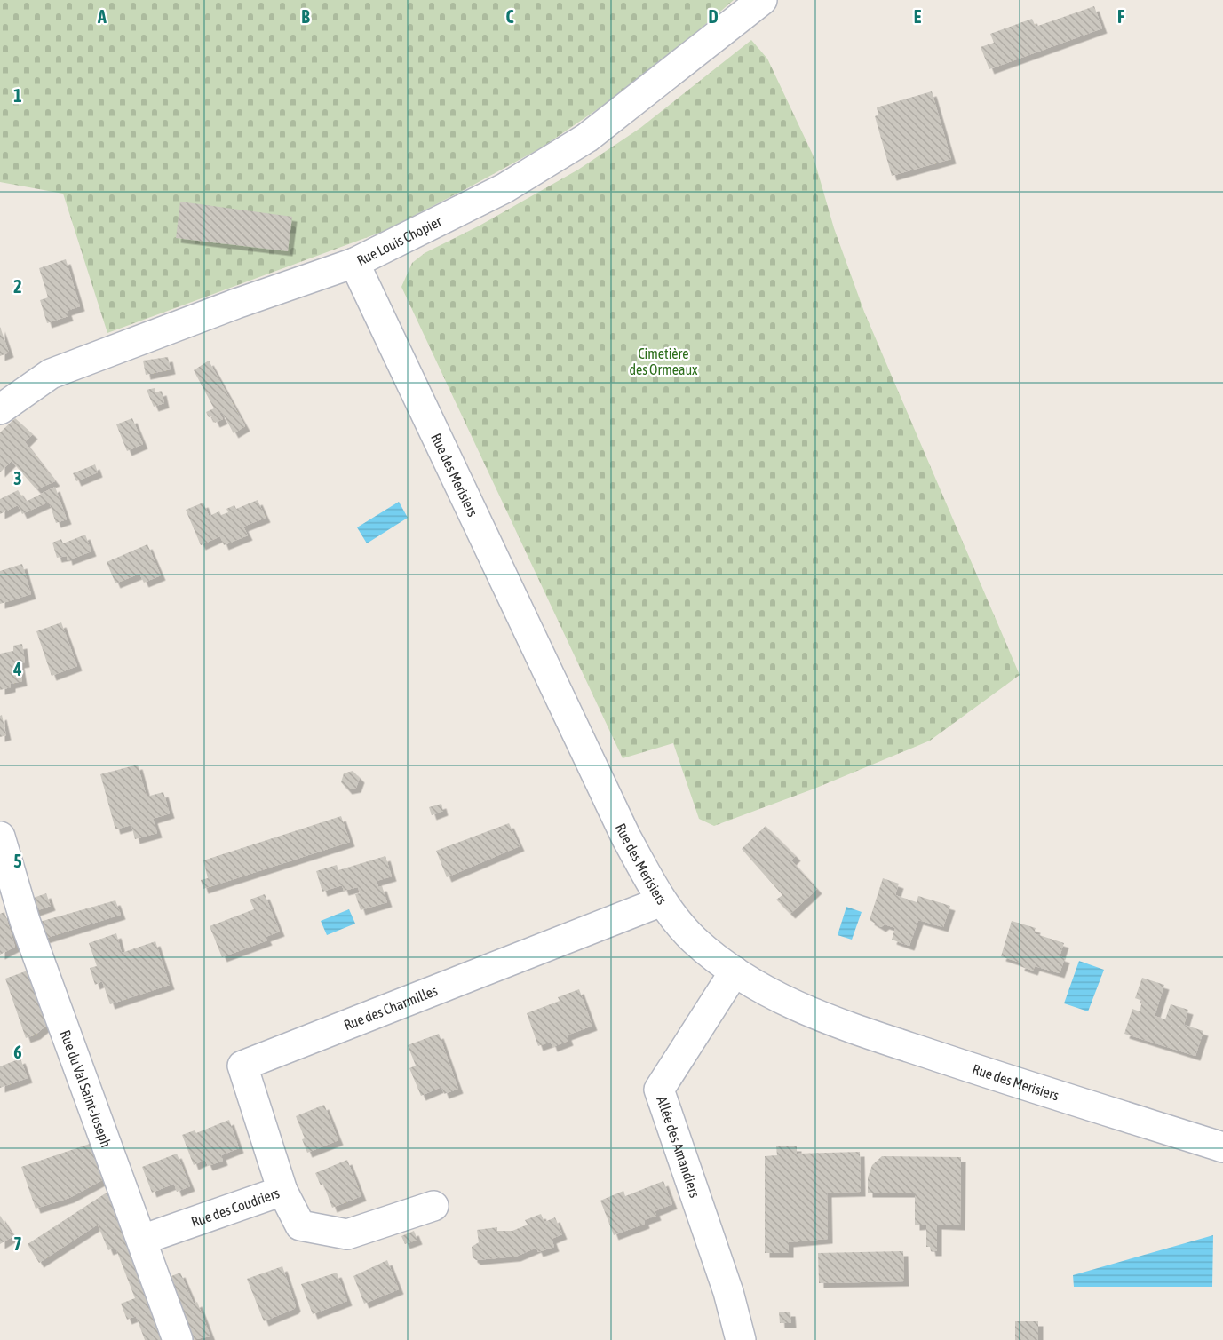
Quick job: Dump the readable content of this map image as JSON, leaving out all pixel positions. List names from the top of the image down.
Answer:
{
  "streets": {
    "street": [
      "Rue Louis Chopier",
      "Rue des Merisiers",
      "Rue des Charmilles",
      "Rue du Val Saint-Joseph",
      "Allée des Amandiers",
      "Rue des Coudriers"
    ]
  },
  "crossings": [
    ["Rue Louis Chopier", "Rue des Merisiers"],
    ["Rue des Merisiers", "Rue des Charmilles"],
    ["Rue des Merisiers", "Allée des Amandiers"],
    ["Rue des Charmilles", "Rue des Coudriers"],
    ["Rue du Val Saint-Joseph", "Rue des Coudriers"]
  ],
  "parks": ["Cimetière des Ormeaux"],
  "grid": {
    "columns": [
      "A",
      "B",
      "C",
      "D",
      "E",
      "F"
    ],
    "rows": [
      "1",
      "2",
      "3",
      "4",
      "5",
      "6",
      "7"
    ]
  }
}
